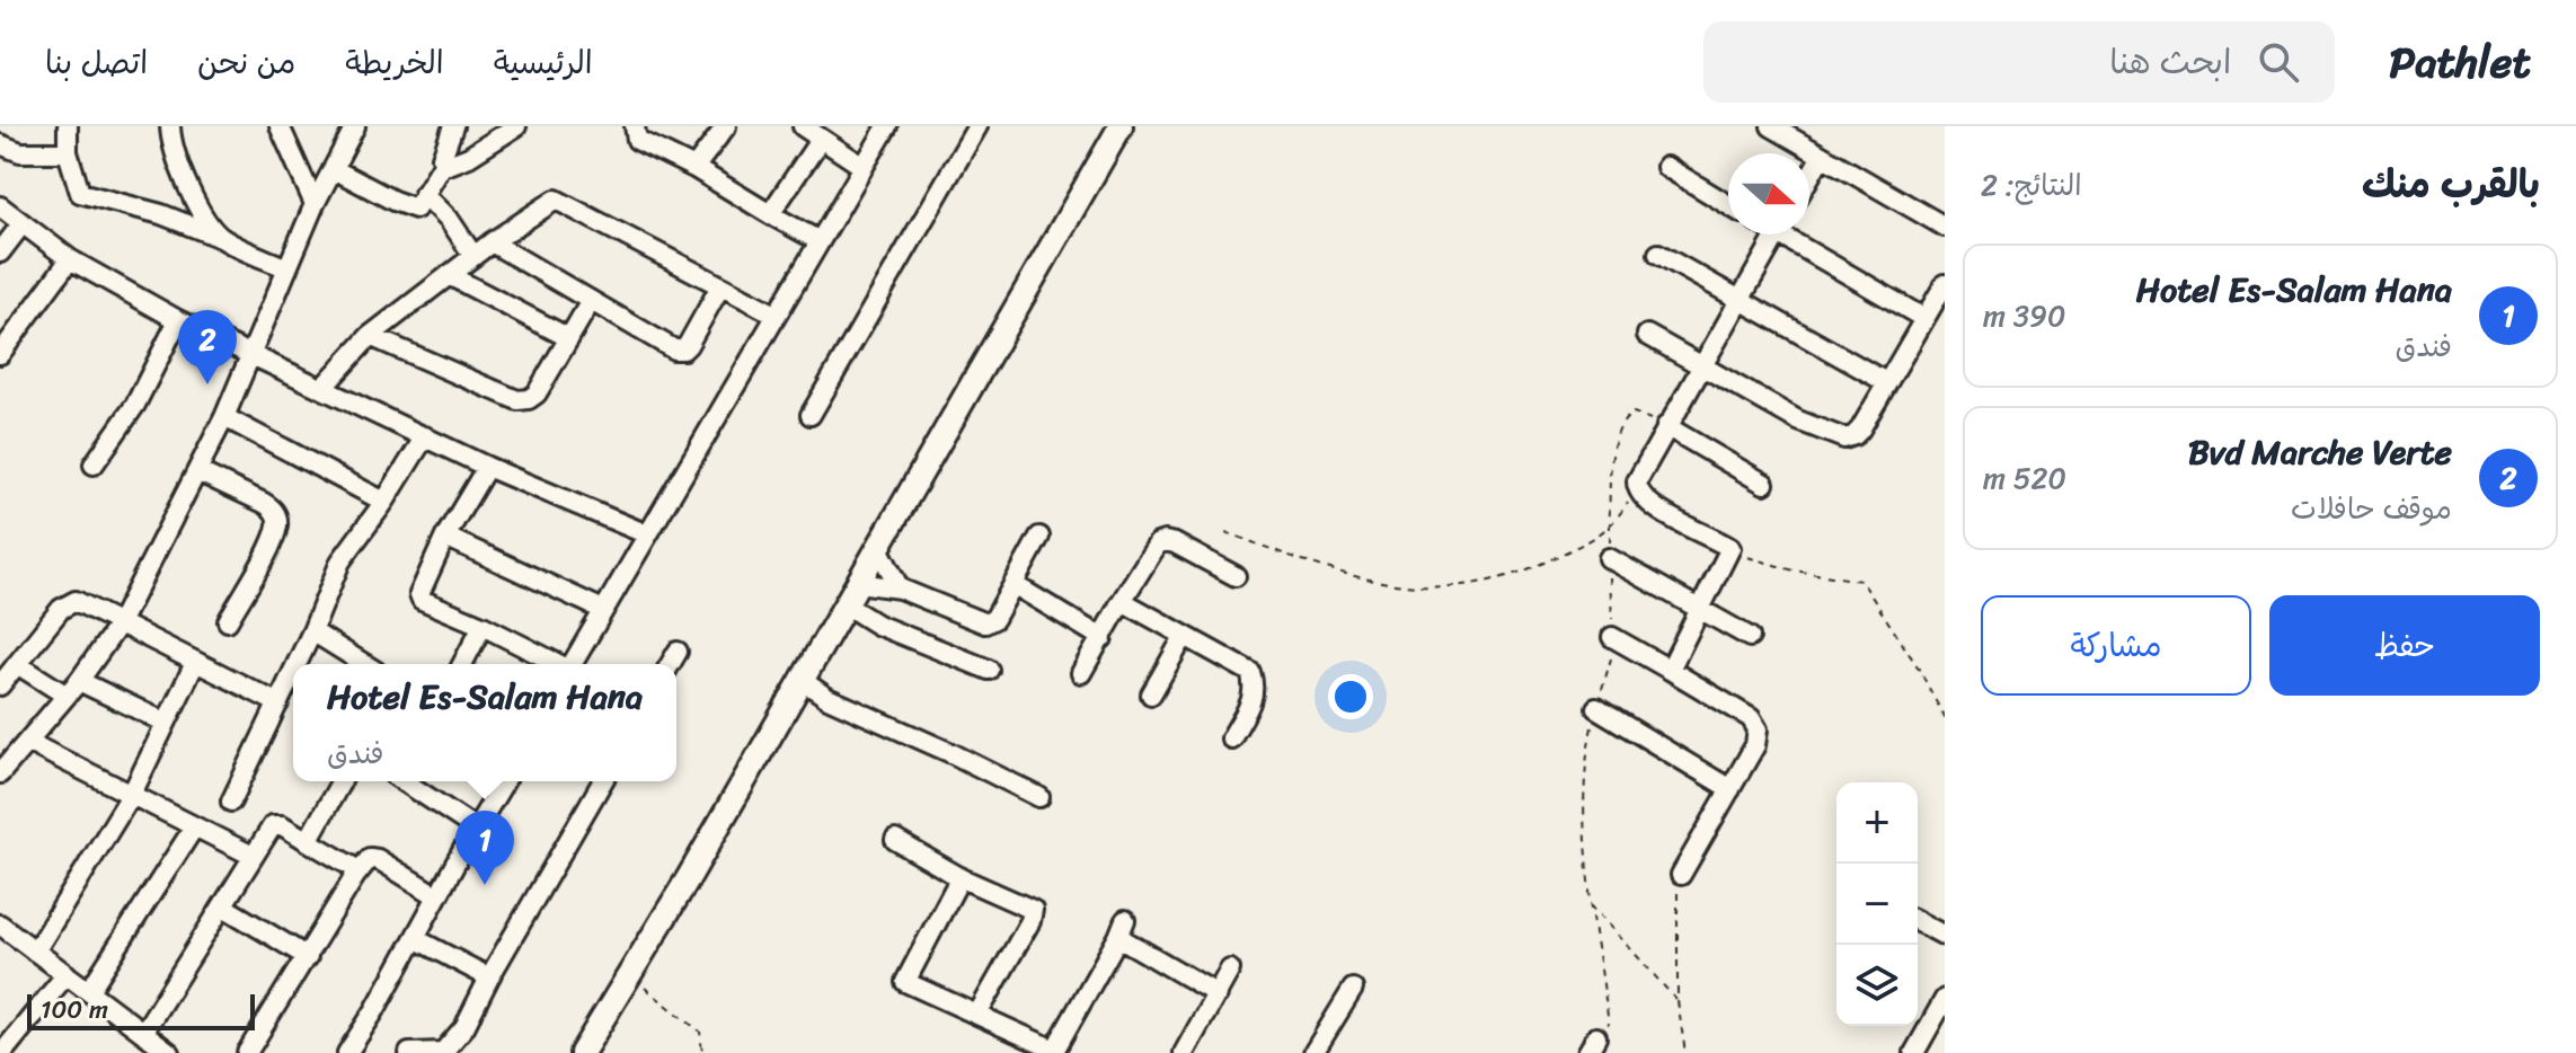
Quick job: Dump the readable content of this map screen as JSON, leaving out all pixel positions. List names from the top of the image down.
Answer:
{
  "scale_bar": "100 m",
  "north": "right",
  "page": {
    "header": "Pathlet",
    "search": "ابحث هنا",
    "nav": [
      "الرئيسية",
      "الخريطة",
      "من نحن",
      "اتصل بنا"
    ],
    "heading": ["بالقرب منك", "النتائج: 2"],
    "list": [
      {
        "mark": "1",
        "name": "Hotel Es-Salam Hana",
        "note": "فندق",
        "value": "390 m"
      },
      {
        "mark": "2",
        "name": "Bvd Marche Verte",
        "note": "موقف حافلات",
        "value": "520 m"
      }
    ],
    "pins": ["2", "1"],
    "buttons": ["حفظ", "مشاركة"],
    "popup": ["Hotel Es-Salam Hana", "فندق"],
    "map_buttons": ["+", "−"],
    "scale": "100 m"
  }
}
